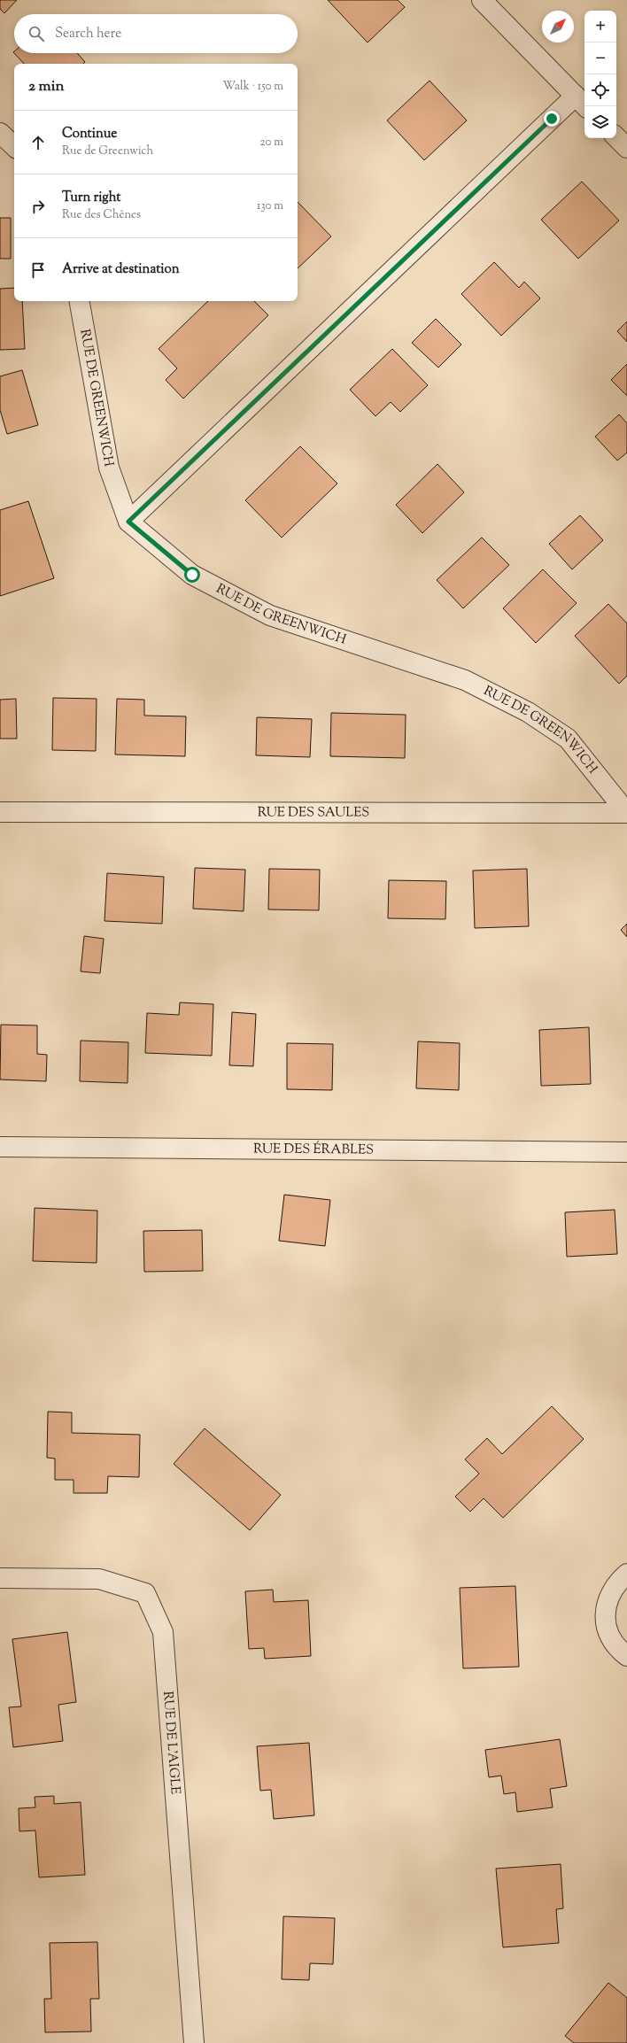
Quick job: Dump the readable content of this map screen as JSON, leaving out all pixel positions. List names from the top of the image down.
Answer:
{
  "streets": {
    "street": [
      "RUE DE GREENWICH",
      "RUE DES SAULES",
      "RUE DES ÉRABLES",
      "RUE DE L'AIGLE"
    ]
  },
  "crossings": [
    ["RUE DE GREENWICH", "RUE DES SAULES"]
  ],
  "north": "top right",
  "page": {
    "map_buttons": ["+", "−"],
    "search": "Search here",
    "heading": ["2 min", "Walk · 150 m"],
    "list": [
      ["Continue", "Rue de Greenwich", "20 m"],
      ["Turn right", "Rue des Chênes", "130 m"],
      "Arrive at destination"
    ]
  }
}
